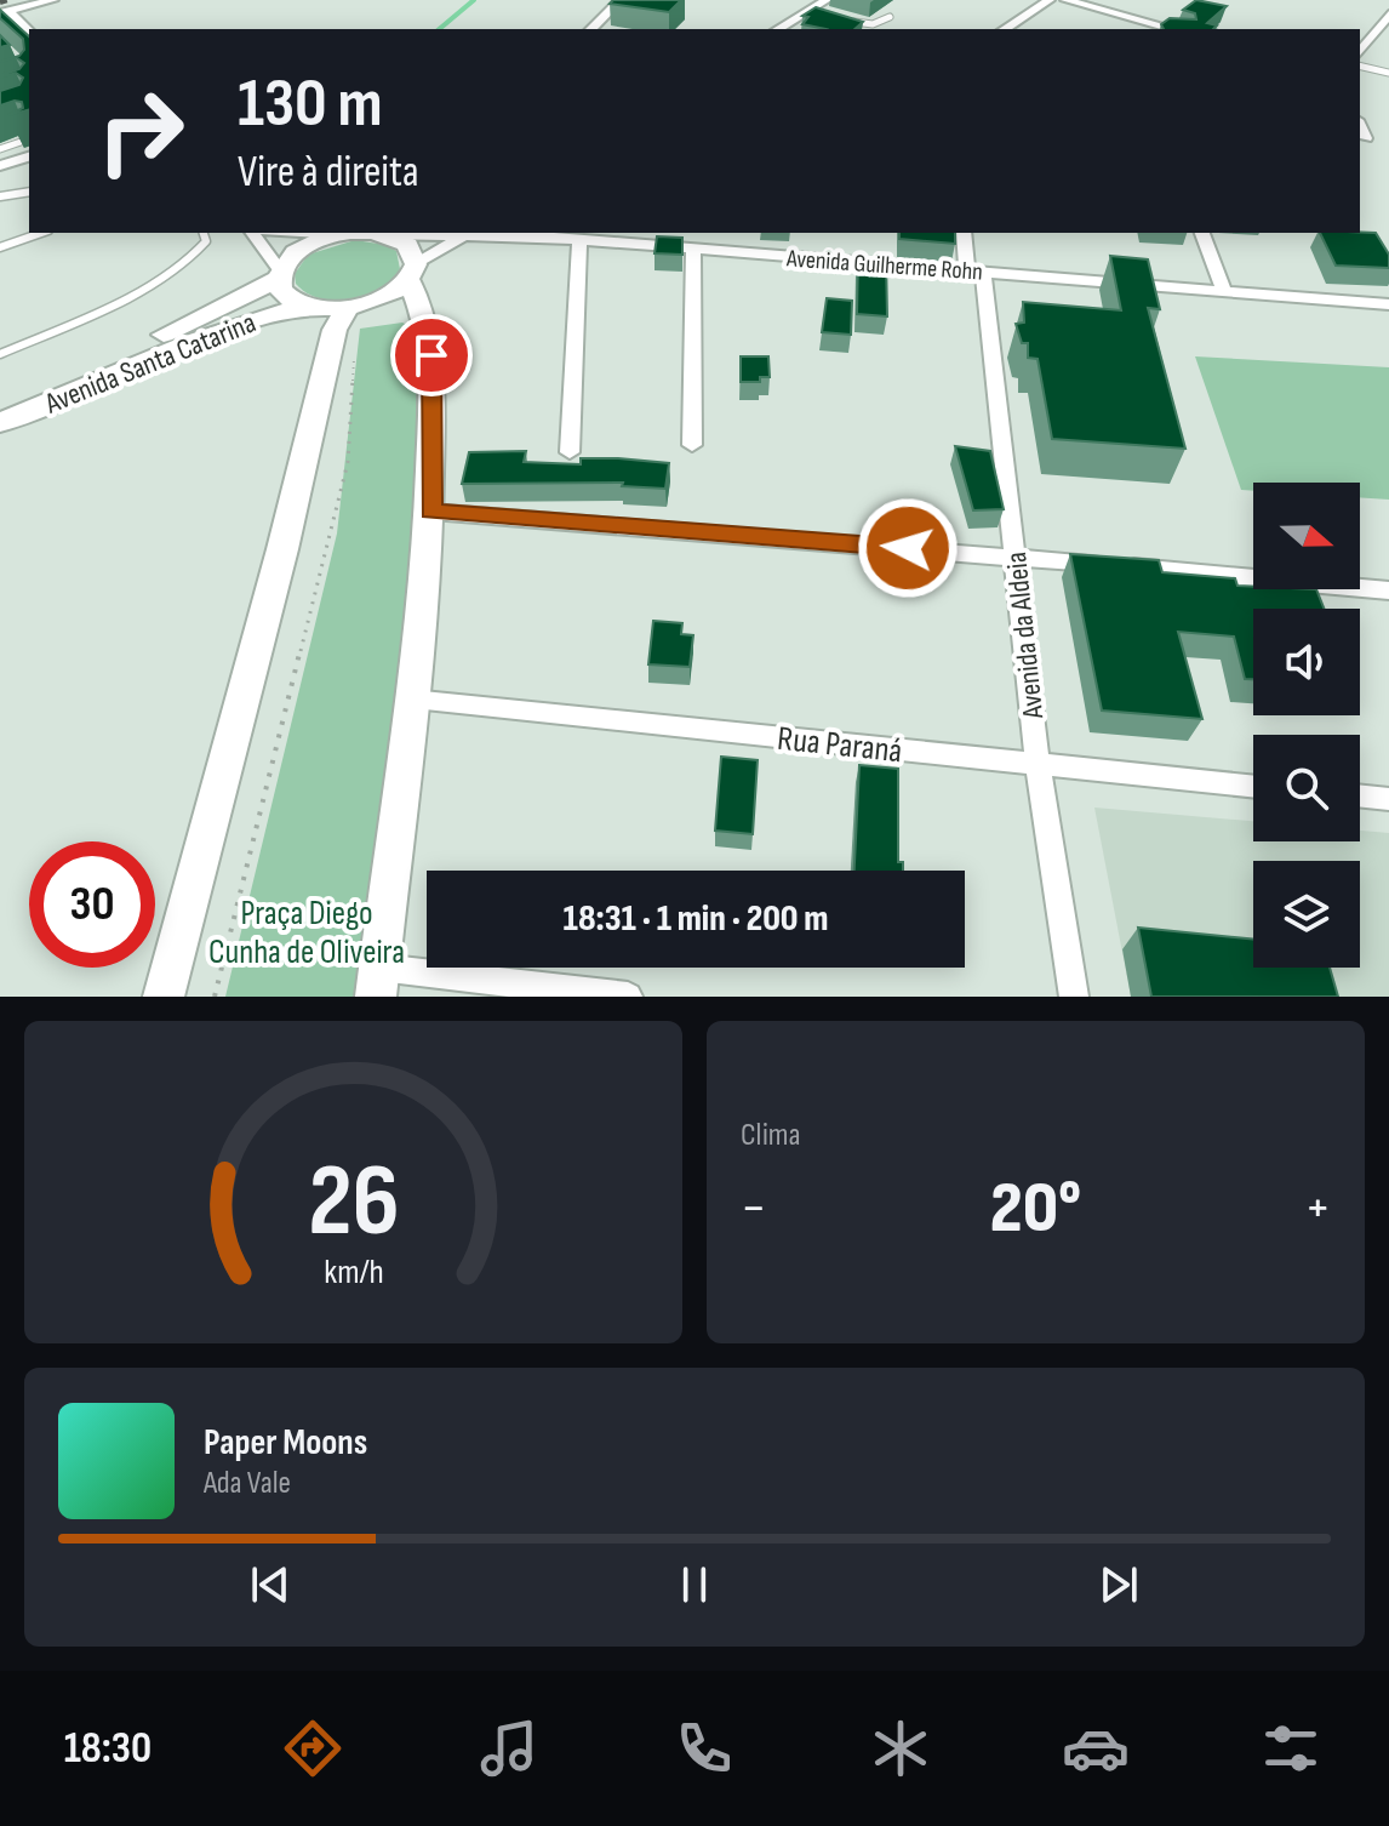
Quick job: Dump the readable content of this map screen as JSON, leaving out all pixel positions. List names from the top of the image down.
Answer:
{
  "streets": {
    "street": [
      "Avenida Guilherme Rohn",
      "Avenida Santa Catarina",
      "Avenida da Aldeia",
      "Rua Paraná"
    ]
  },
  "crossings": [
    ["Avenida Guilherme Rohn", "Avenida da Aldeia"],
    ["Avenida da Aldeia", "Rua Paraná"]
  ],
  "parks": ["Praça Diego Cunha de Oliveira"],
  "north": "right",
  "page": {
    "turn": ["130 m", "Vire à direita"],
    "limit": "30",
    "trip": "18:31 · 1 min · 200 m",
    "tile": "Clima",
    "heat": ["−", "20°", "+"],
    "song": ["Paper Moons", "Ada Vale"],
    "tabs": "18:30",
    "gauge": ["26", "km/h"]
  }
}
